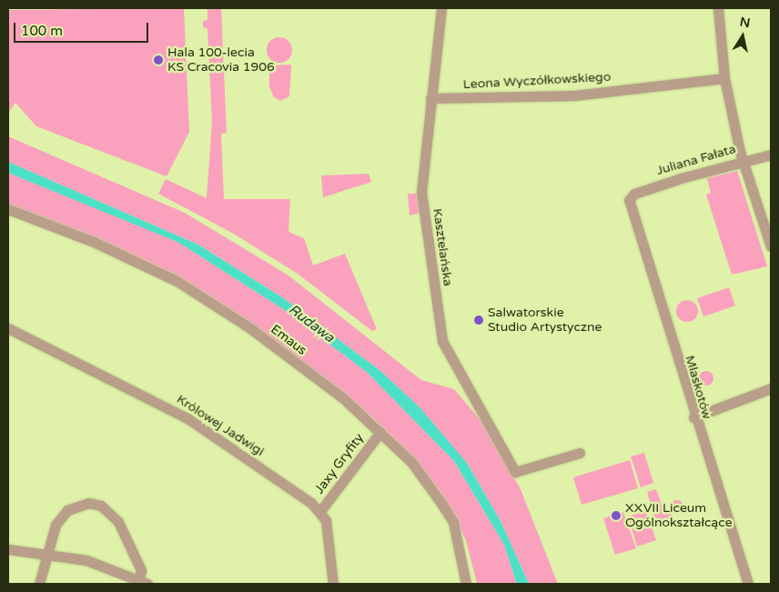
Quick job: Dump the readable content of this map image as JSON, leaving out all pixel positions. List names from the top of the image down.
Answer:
{
  "streets": {
    "street": [
      "Leona Wyczółkowskiego",
      "Juliana Fałata",
      "Kasztelańska",
      "Emaus",
      "Mlaskotów",
      "Królowej Jadwigi",
      "Jaxy Gryfity"
    ]
  },
  "crossings": [
    ["Leona Wyczółkowskiego", "Kasztelańska"],
    ["Juliana Fałata", "Mlaskotów"],
    ["Emaus", "Jaxy Gryfity"],
    ["Królowej Jadwigi", "Jaxy Gryfity"]
  ],
  "water": ["Rudawa"],
  "places": ["Hala 100-lecia KS Cracovia 1906", "Salwatorskie Studio Artystyczne", "XXVII Liceum Ogólnokształcące"],
  "scale_bar": "100 m",
  "north": "top"
}
